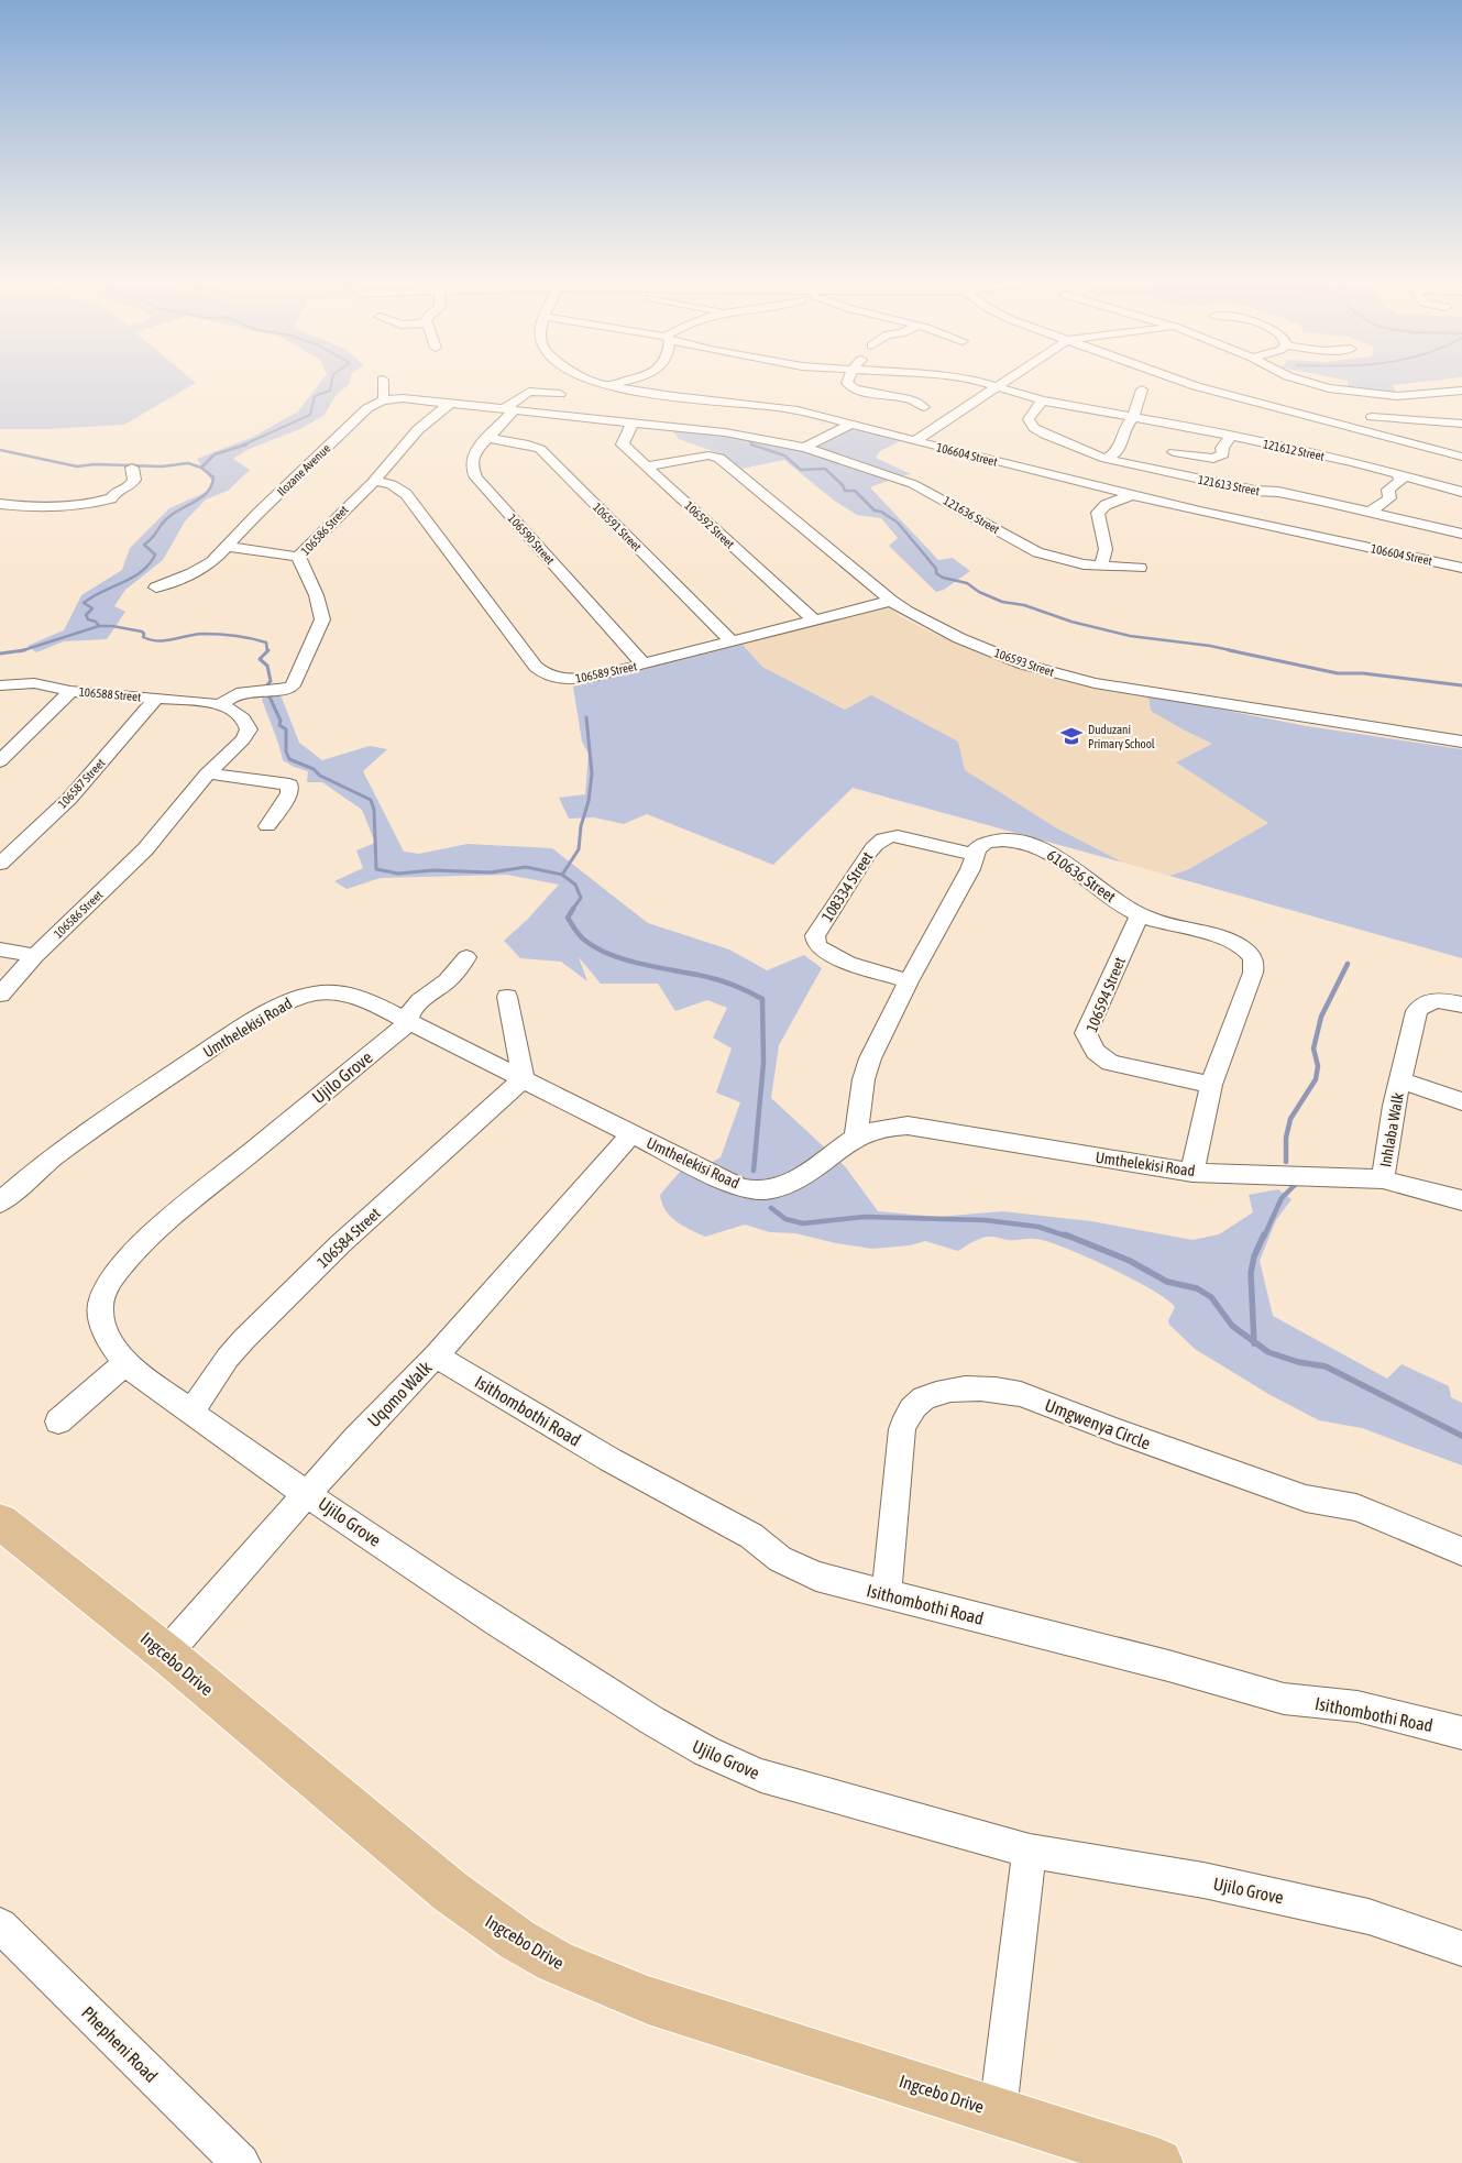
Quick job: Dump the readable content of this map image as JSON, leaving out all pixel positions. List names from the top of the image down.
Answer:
{
  "streets": {
    "main road": ["Ingcebo Drive"],
    "street": [
      "121612 Street",
      "106604 Street",
      "Ilozane Avenue",
      "121613 Street",
      "121636 Street",
      "106592 Street",
      "106591 Street",
      "106586 Street",
      "106590 Street",
      "106593 Street",
      "106589 Street",
      "106588 Street",
      "106587 Street",
      "610636 Street",
      "108334 Street",
      "106594 Street",
      "Umthelekisi Road",
      "Ujilo Grove",
      "Inhlaba Walk",
      "106584 Street",
      "Uqomo Walk",
      "Isithombothi Road",
      "Umgwenya Circle",
      "Phepheni Road"
    ]
  },
  "crossings": [
    ["121612 Street", "121613 Street"],
    ["106604 Street", "121613 Street"],
    ["Ilozane Avenue", "106586 Street"],
    ["106592 Street", "106593 Street"],
    ["106592 Street", "106589 Street"],
    ["106591 Street", "106590 Street"],
    ["106591 Street", "106589 Street"],
    ["106586 Street", "106589 Street"],
    ["106586 Street", "106588 Street"],
    ["106590 Street", "106589 Street"],
    ["106593 Street", "106589 Street"],
    ["106588 Street", "106587 Street"],
    ["610636 Street", "108334 Street"],
    ["610636 Street", "106594 Street"],
    ["Umthelekisi Road", "Ujilo Grove"],
    ["Umthelekisi Road", "Inhlaba Walk"],
    ["Umthelekisi Road", "106584 Street"],
    ["Umthelekisi Road", "Uqomo Walk"],
    ["Ujilo Grove", "106584 Street"],
    ["Ujilo Grove", "Uqomo Walk"],
    ["Uqomo Walk", "Isithombothi Road"],
    ["Uqomo Walk", "Ingcebo Drive"],
    ["Isithombothi Road", "Umgwenya Circle"]
  ],
  "places": {
    "school or university": ["Duduzani Primary School"]
  }
}
